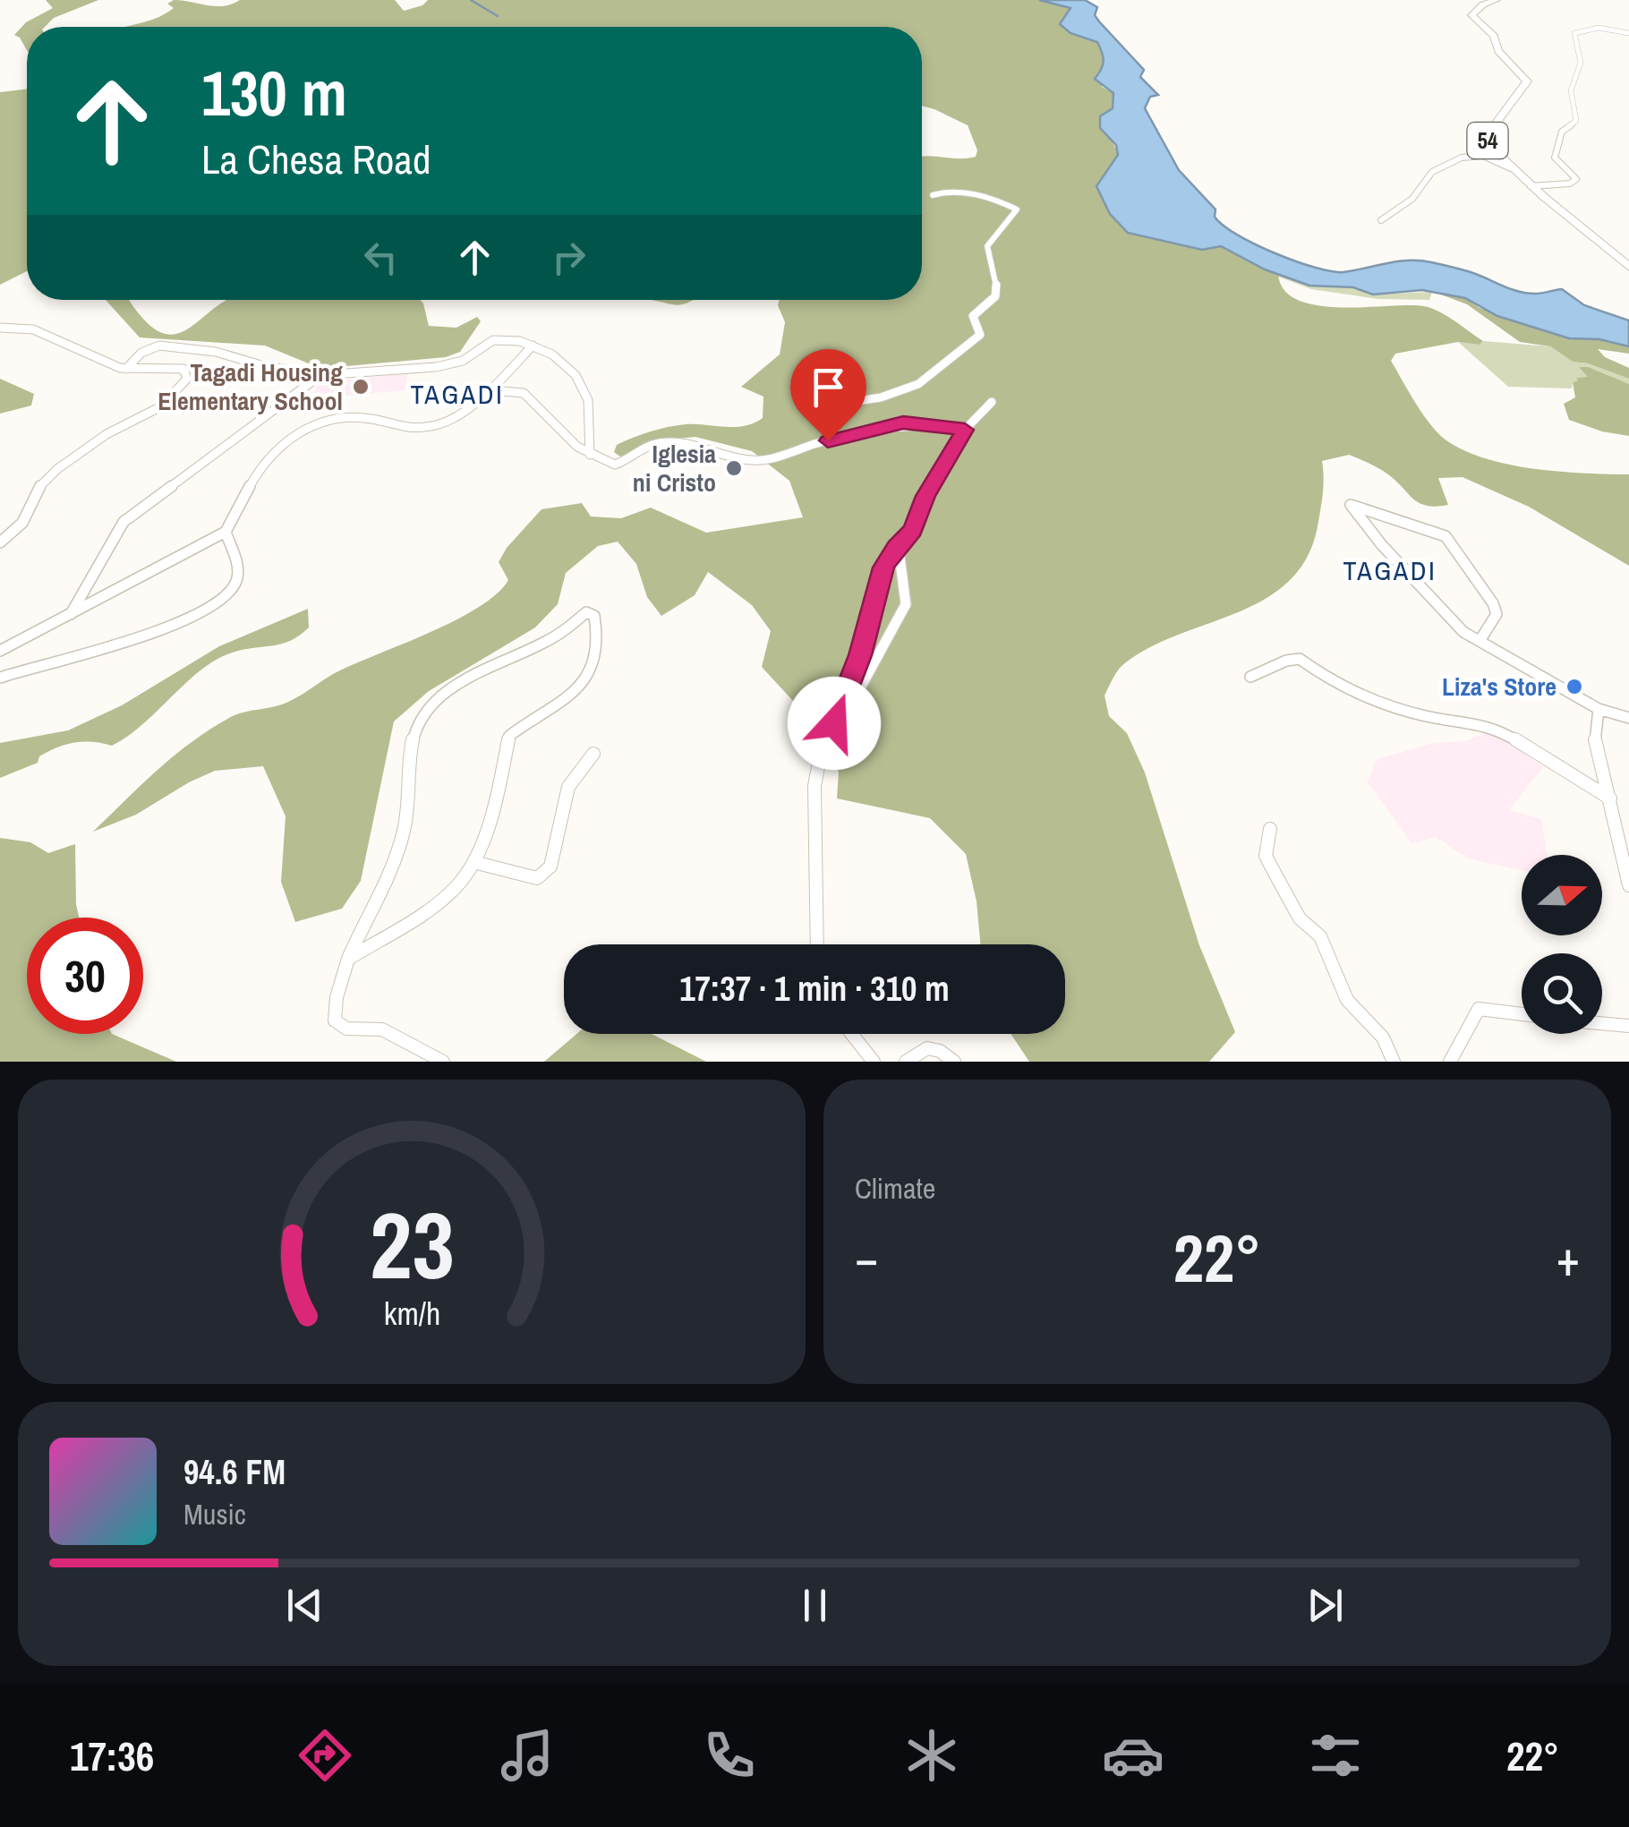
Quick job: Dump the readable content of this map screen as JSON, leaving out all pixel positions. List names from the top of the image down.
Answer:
{
  "streets": {
    "highway": ["54"]
  },
  "districts": ["TAGADI", "TAGADI"],
  "places": ["Tagadi Housing Elementary School", "Iglesia ni Cristo", "Liza's Store"],
  "north": "right",
  "page": {
    "turn": ["130 m", "La Chesa Road"],
    "limit": "30",
    "trip": "17:37 · 1 min · 310 m",
    "tile": "Climate",
    "heat": ["−", "22°", "+"],
    "song": ["94.6 FM", "Music"],
    "tabs": ["17:36", "22°"],
    "gauge": ["23", "km/h"]
  }
}
